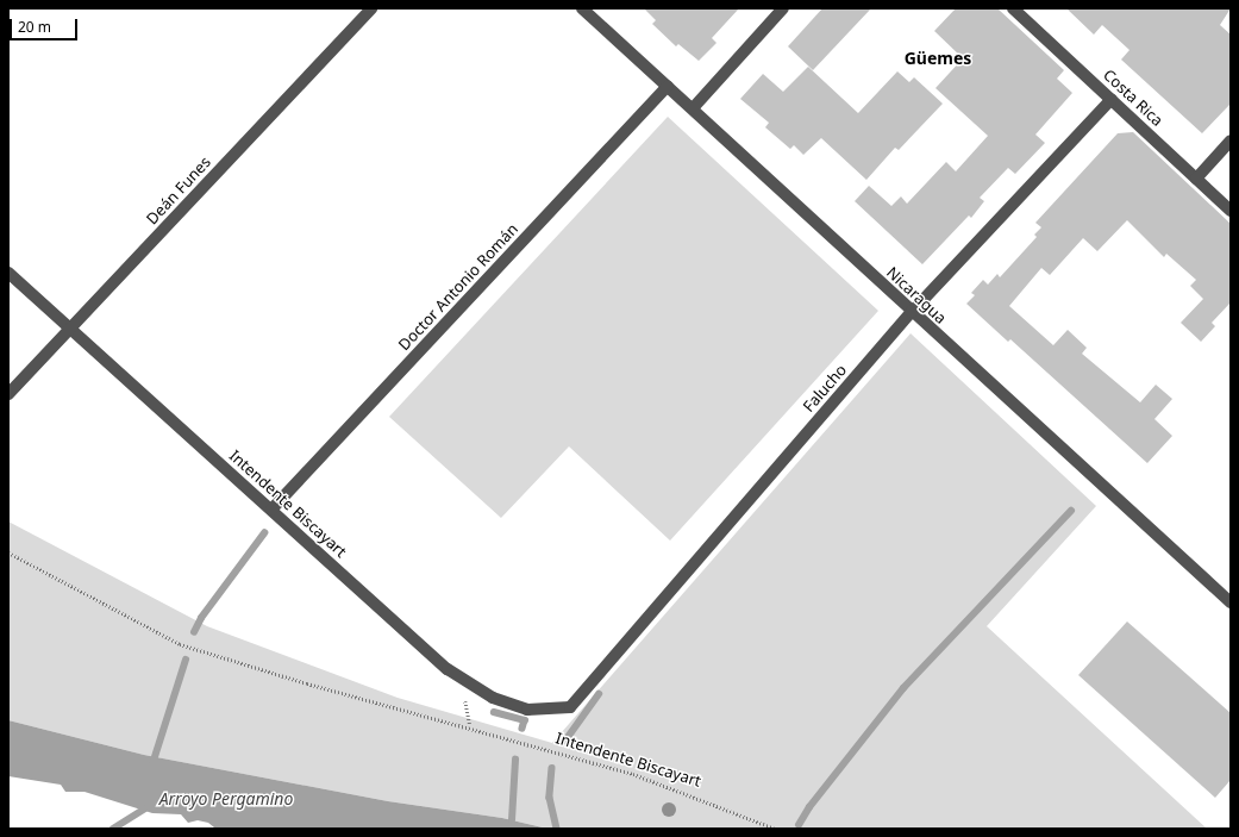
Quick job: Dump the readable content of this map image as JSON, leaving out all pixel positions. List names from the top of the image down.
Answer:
{
  "streets": {
    "street": [
      "Costa Rica",
      "Deán Funes",
      "Doctor Antonio Román",
      "Nicaragua",
      "Falucho",
      "Intendente Biscayart"
    ]
  },
  "crossings": [
    ["Costa Rica", "Falucho"],
    ["Deán Funes", "Intendente Biscayart"],
    ["Doctor Antonio Román", "Nicaragua"],
    ["Doctor Antonio Román", "Intendente Biscayart"],
    ["Nicaragua", "Falucho"],
    ["Falucho", "Intendente Biscayart"]
  ],
  "districts": ["Güemes"],
  "water": ["Arroyo Pergamino"],
  "scale_bar": "20 m"
}
